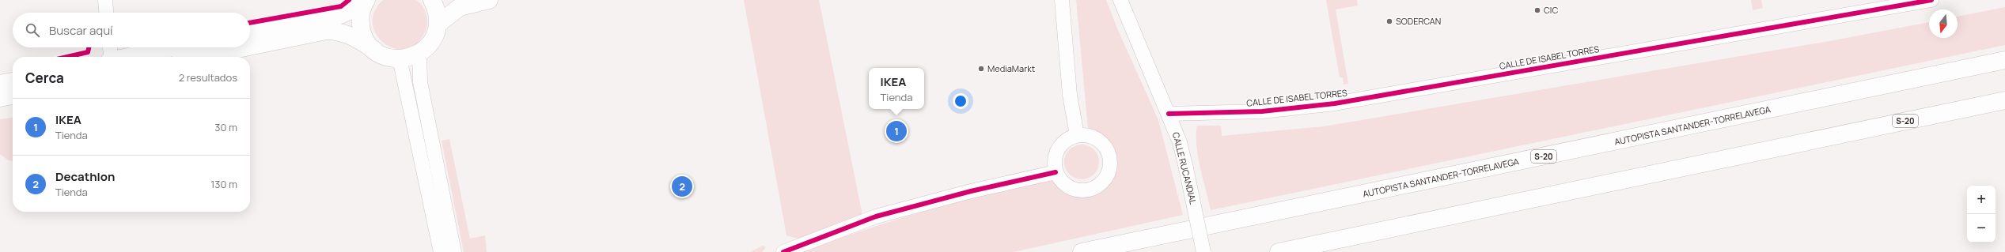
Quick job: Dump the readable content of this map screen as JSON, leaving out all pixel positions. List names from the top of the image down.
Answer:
{
  "streets": {
    "main road": ["S-20", "AUTOPISTA SANTANDER-TORRELAVEGA"],
    "street": ["CALLE DE ISABEL TORRES", "CALLE RUCANDIAL"]
  },
  "crossings": [
    ["CALLE DE ISABEL TORRES", "CALLE RUCANDIAL"]
  ],
  "places": ["CIC", "SODERCAN", "MediaMarkt"],
  "north": "bottom",
  "page": {
    "search": "Buscar aquí",
    "heading": ["Cerca", "2 resultados"],
    "popup": ["IKEA", "Tienda"],
    "list": [
      {
        "mark": "1",
        "name": "IKEA",
        "note": "Tienda",
        "value": "30 m"
      },
      {
        "mark": "2",
        "name": "Decathlon",
        "note": "Tienda",
        "value": "130 m"
      }
    ],
    "pins": ["1", "2"],
    "map_buttons": ["+", "−"]
  }
}
